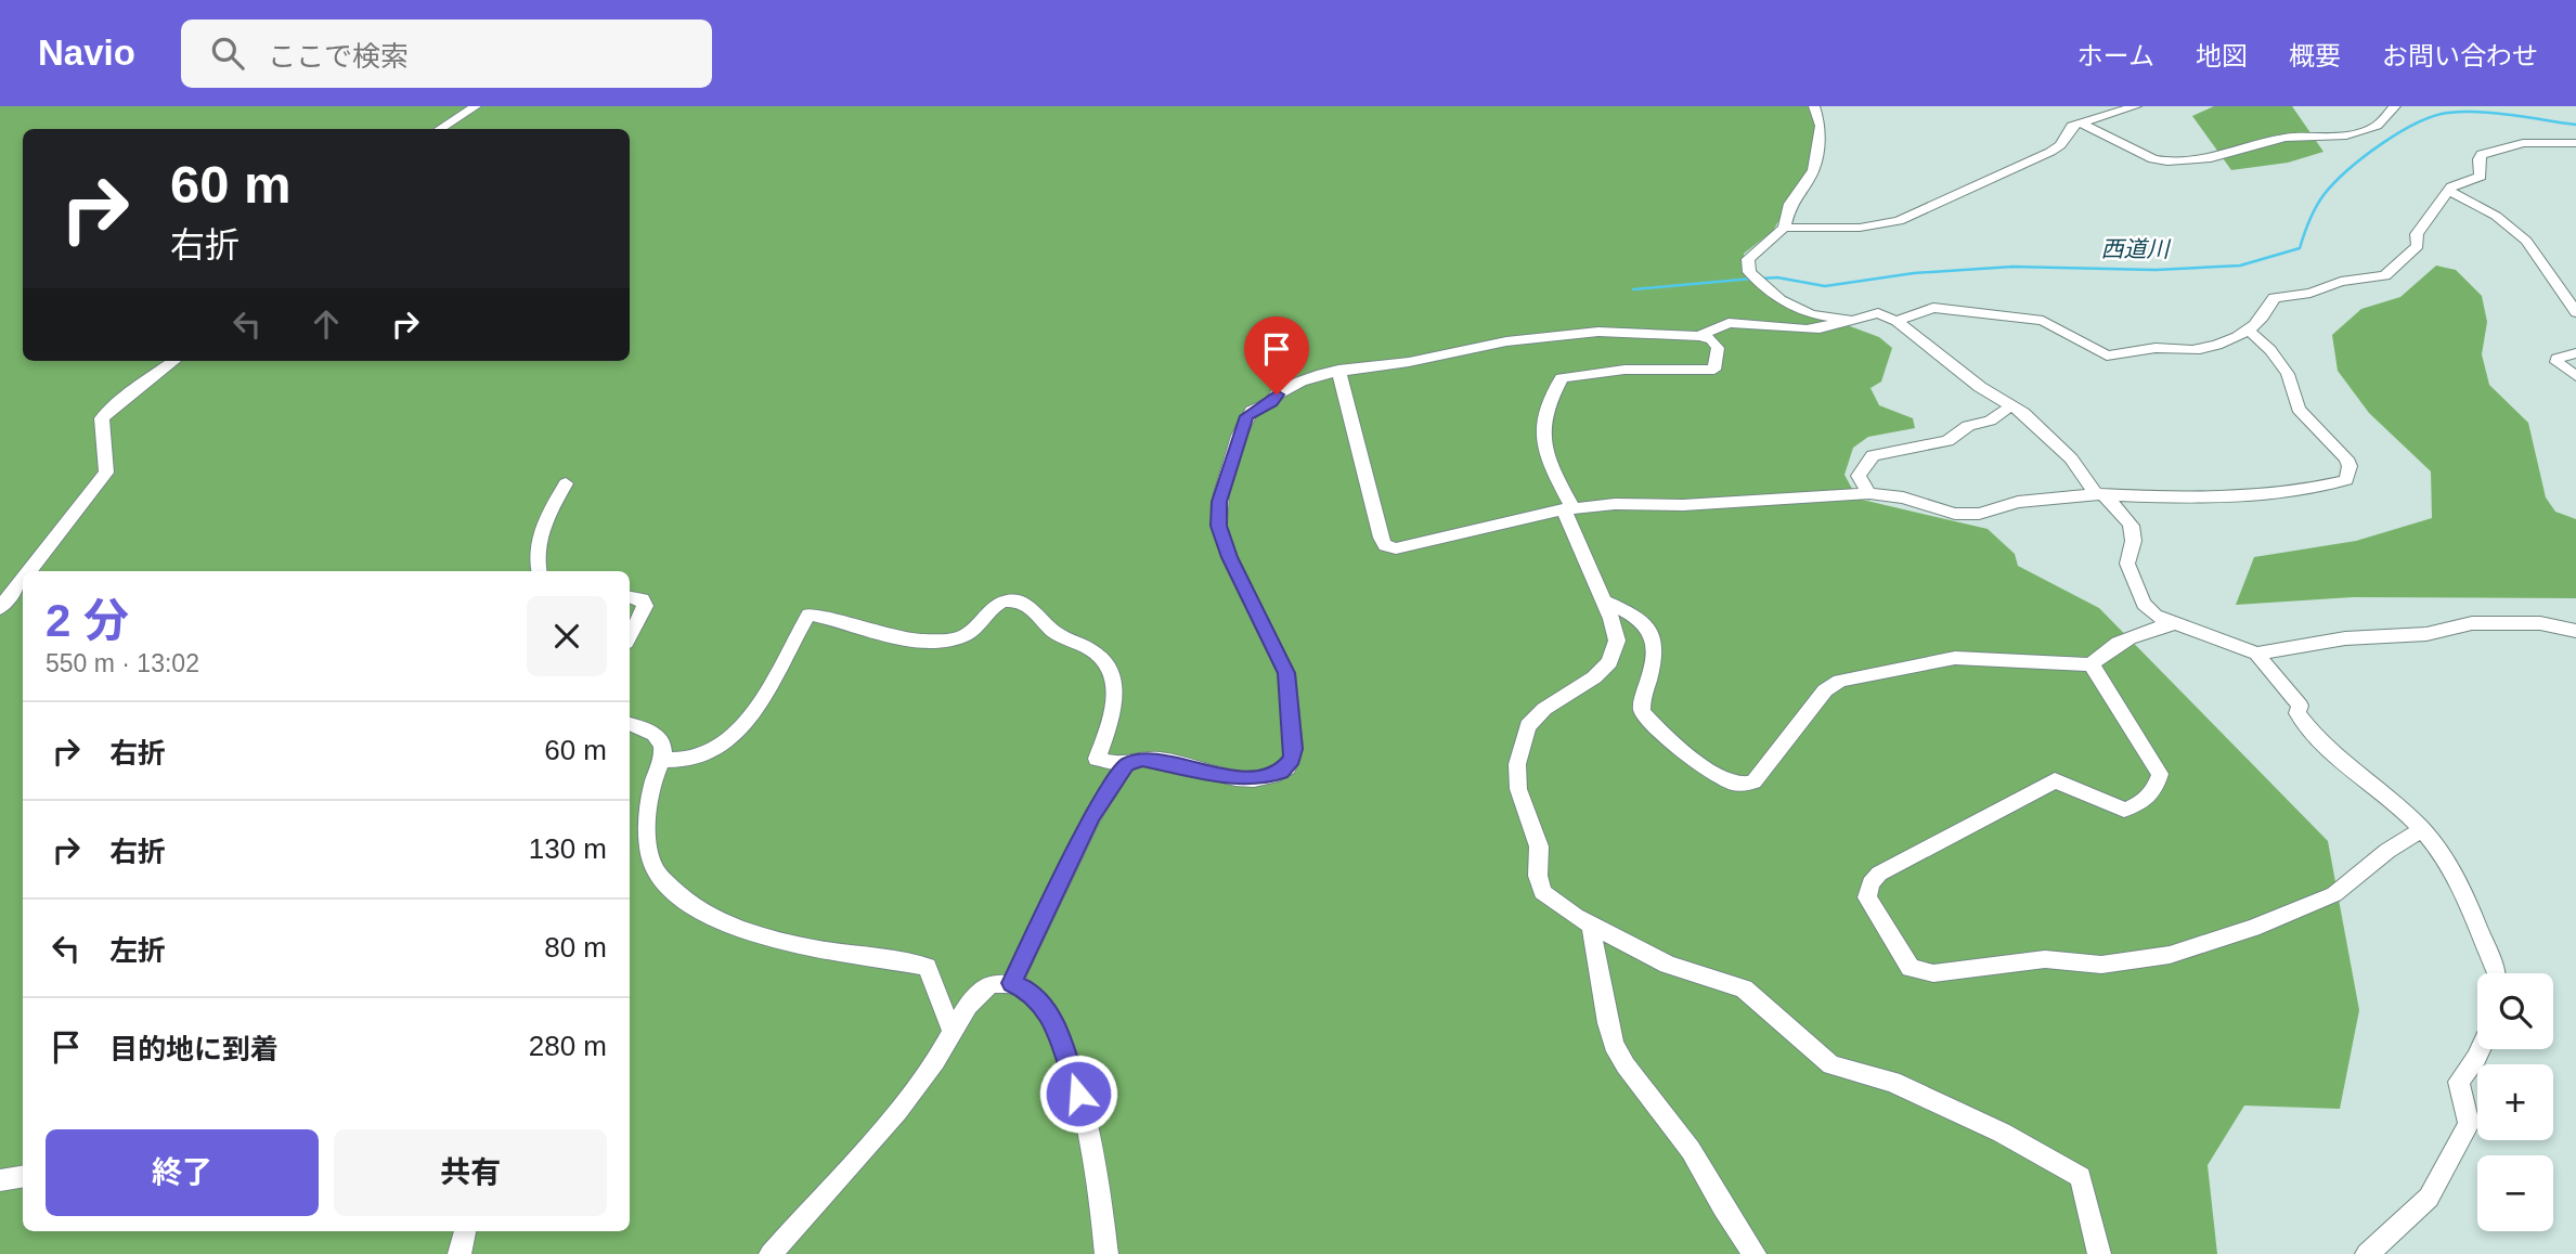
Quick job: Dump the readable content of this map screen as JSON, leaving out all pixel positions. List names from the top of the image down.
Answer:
{
  "water": ["西道川"],
  "page": {
    "header": "Navio",
    "search": "ここで検索",
    "nav": [
      "ホーム",
      "地図",
      "概要",
      "お問い合わせ"
    ],
    "turn": ["60 m", "右折"],
    "heading": ["2 分", "550 m · 13:02"],
    "list": [
      {
        "name": "右折",
        "value": "60 m"
      },
      {
        "name": "右折",
        "value": "130 m"
      },
      {
        "name": "左折",
        "value": "80 m"
      },
      {
        "name": "目的地に到着",
        "value": "280 m"
      }
    ],
    "map_buttons": ["+", "−"],
    "buttons": ["終了", "共有"]
  }
}
